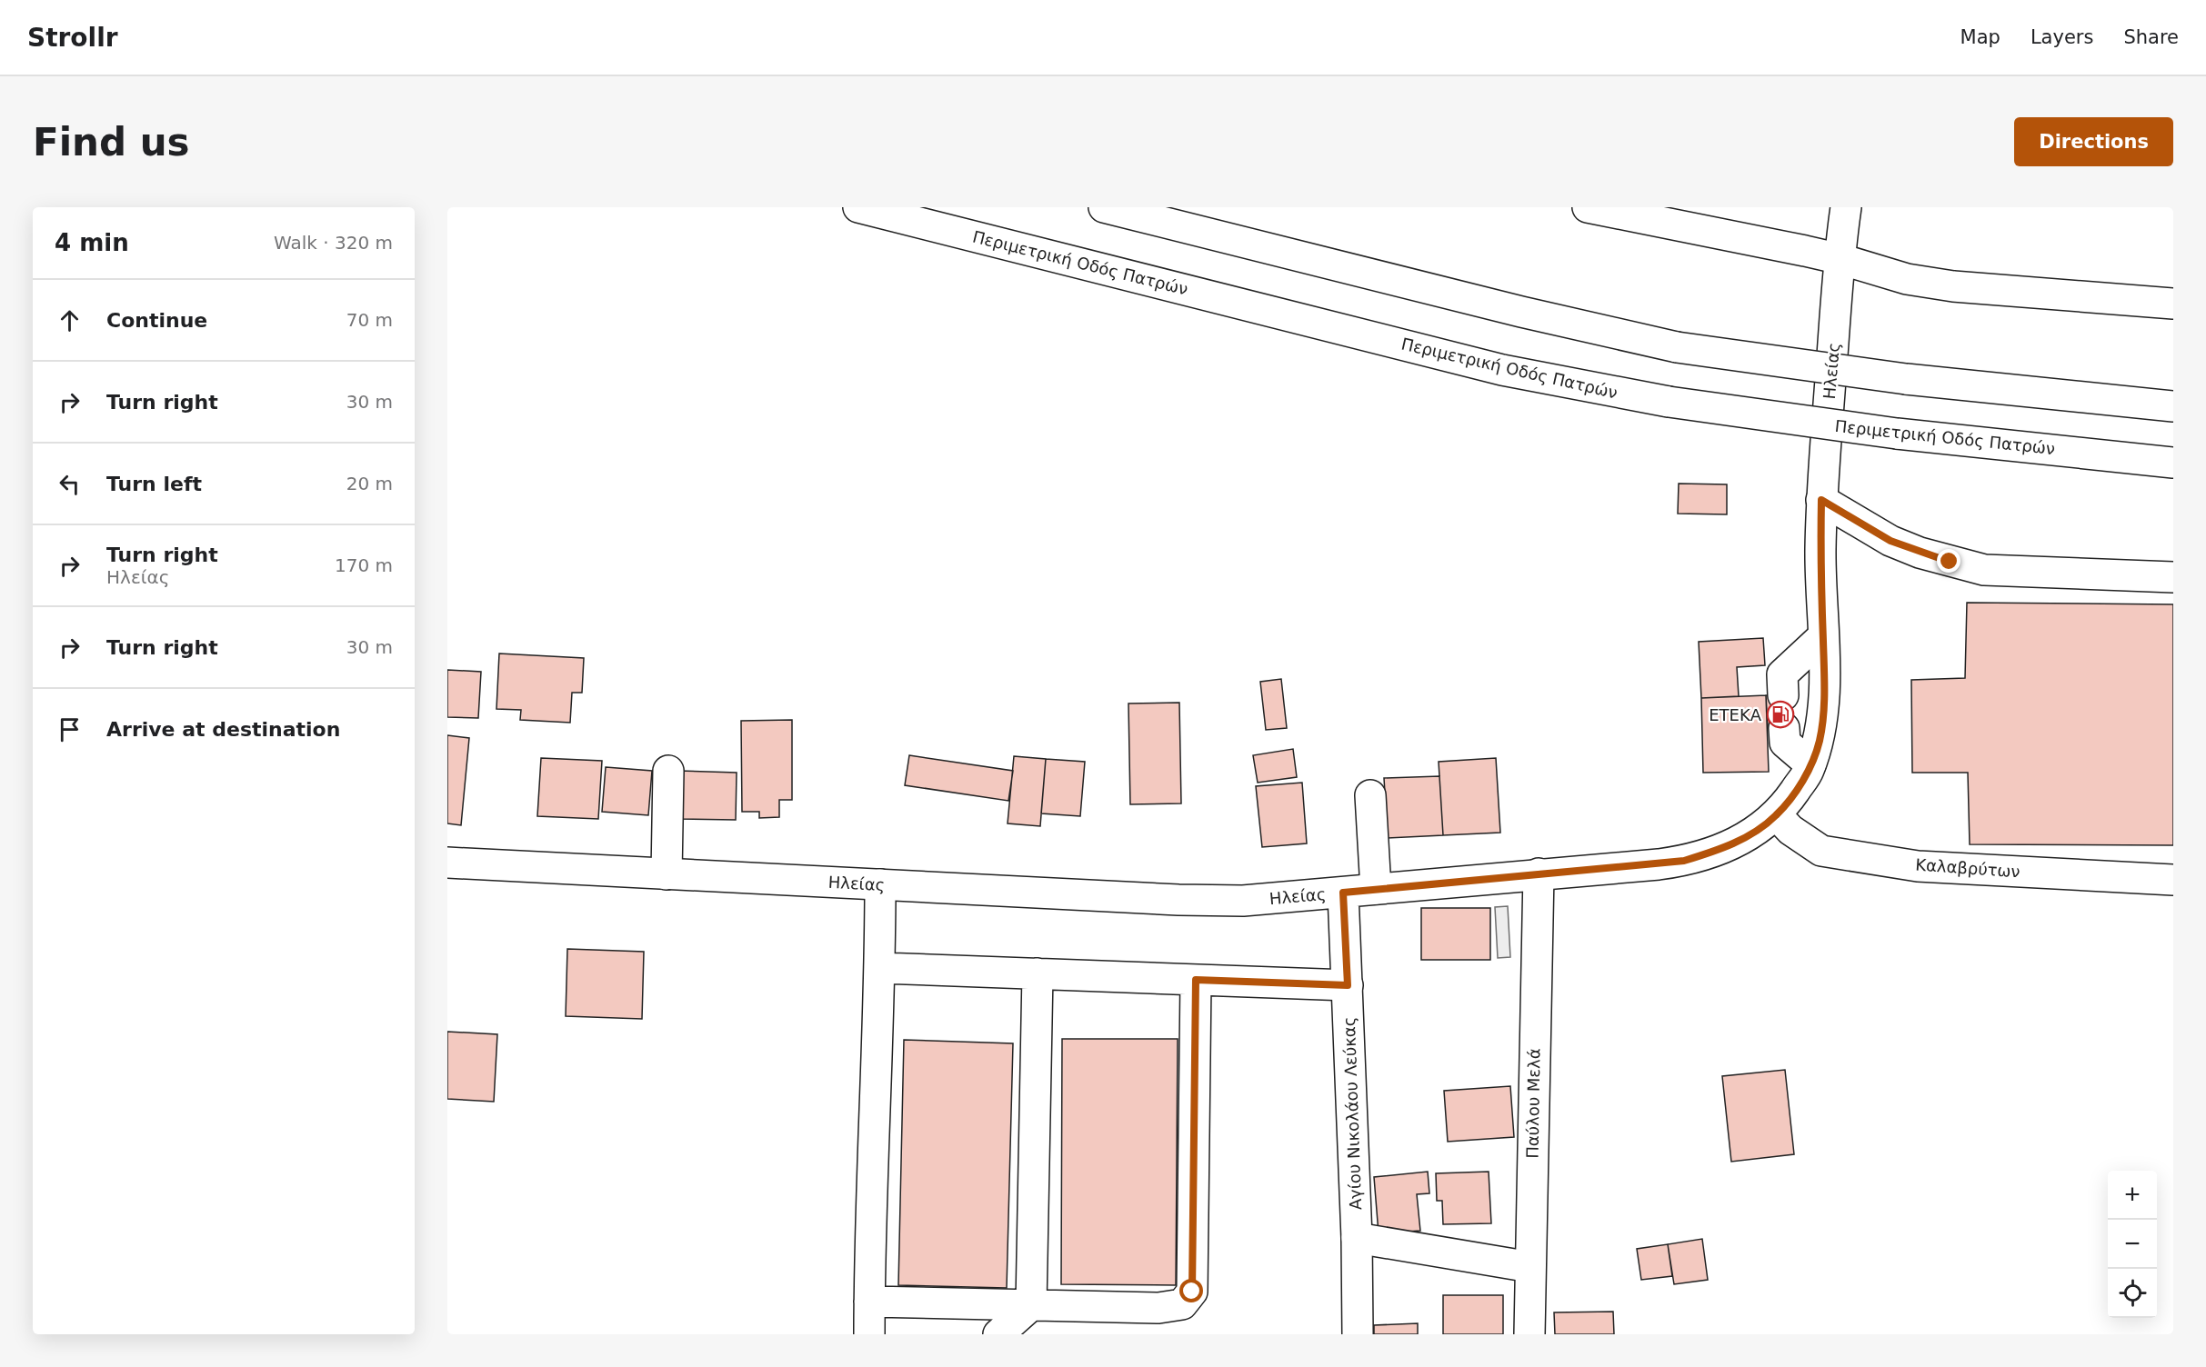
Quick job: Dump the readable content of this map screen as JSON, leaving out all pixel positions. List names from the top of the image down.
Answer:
{
  "streets": {
    "main road": [
      "Περιμετρική Οδός Πατρών",
      "Ηλείας",
      "Καλαβρύτων",
      "Παύλου Μελά",
      "Αγίου Νικολάου Λεύκας"
    ]
  },
  "crossings": [
    ["Ηλείας", "Καλαβρύτων"],
    ["Ηλείας", "Παύλου Μελά"],
    ["Ηλείας", "Αγίου Νικολάου Λεύκας"]
  ],
  "places": {
    "fuel station": ["ΕΤΕΚΑ"]
  },
  "page": {
    "header": "Strollr",
    "nav": ["Map", "Layers", "Share"],
    "buttons": "Directions",
    "title": "Find us",
    "heading": ["4 min", "Walk · 320 m"],
    "list": [
      ["Continue", "70 m"],
      ["Turn right", "30 m"],
      ["Turn left", "20 m"],
      ["Turn right", "Ηλείας", "170 m"],
      ["Turn right", "30 m"],
      "Arrive at destination"
    ],
    "map_buttons": ["+", "−"]
  }
}
